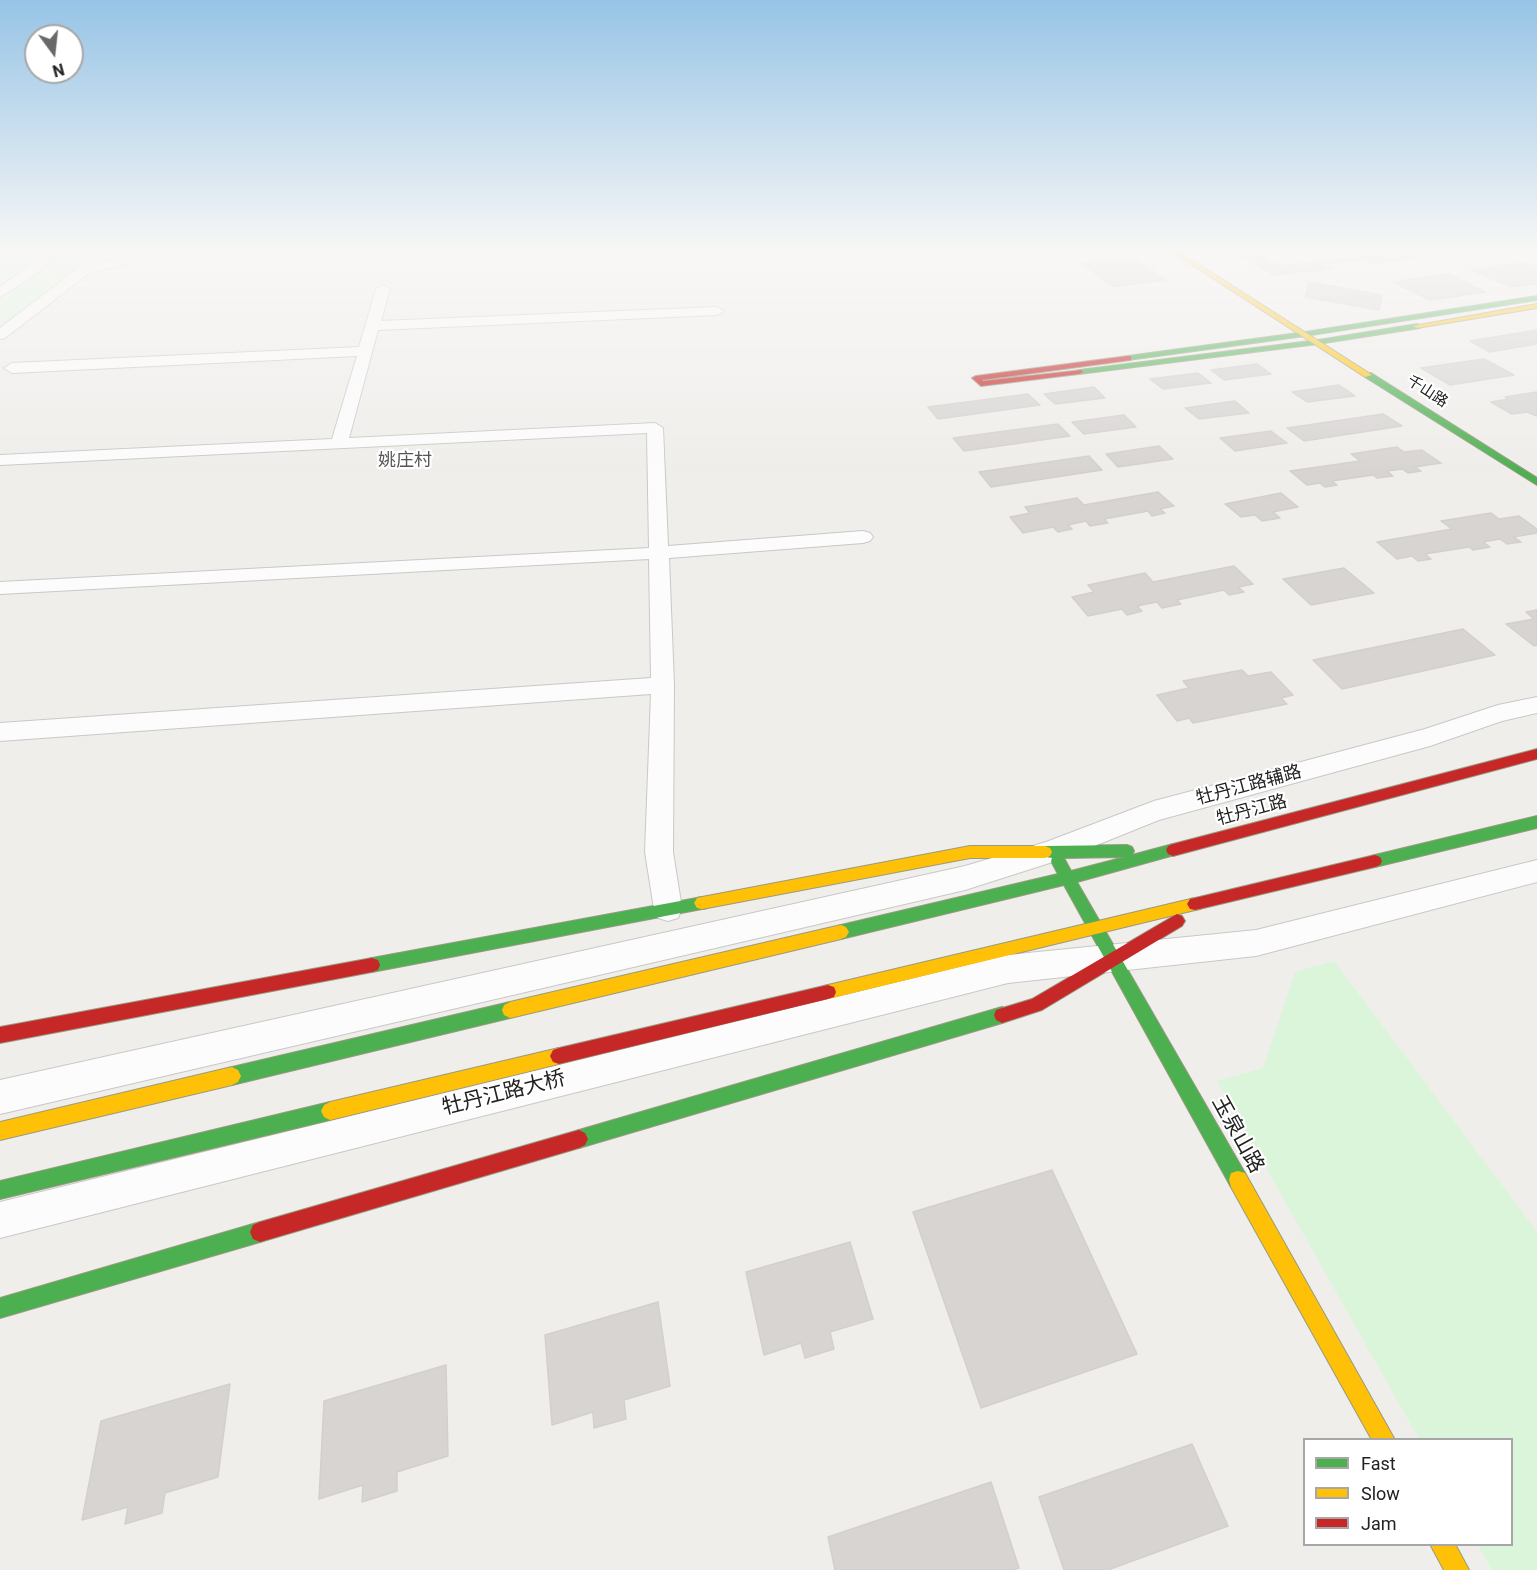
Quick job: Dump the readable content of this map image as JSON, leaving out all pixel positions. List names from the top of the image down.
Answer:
{
  "streets": {
    "street": [
      "千山路",
      "牡丹江路辅路",
      "牡丹江路",
      "牡丹江路大桥",
      "玉泉山路"
    ]
  },
  "crossings": [
    ["牡丹江路辅路", "牡丹江路"],
    ["牡丹江路辅路", "玉泉山路"],
    ["牡丹江路", "玉泉山路"]
  ],
  "districts": ["姚庄村"],
  "legend": ["Fast", "Slow", "Jam"],
  "north": "bottom"
}
